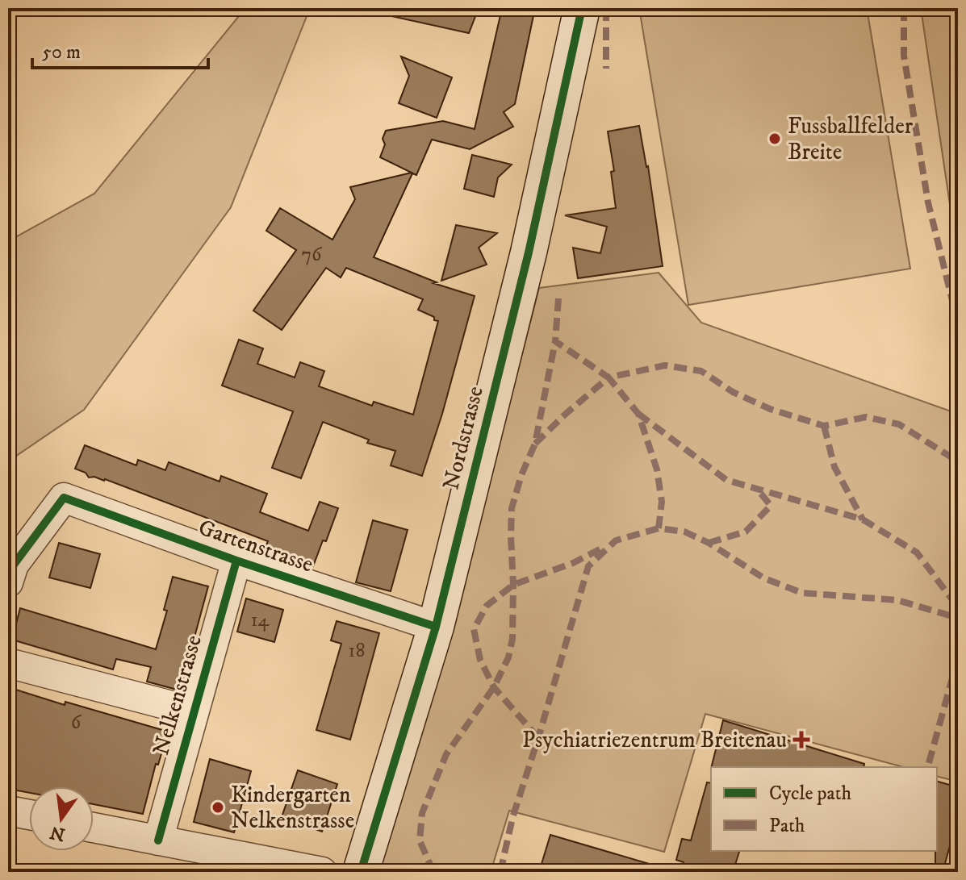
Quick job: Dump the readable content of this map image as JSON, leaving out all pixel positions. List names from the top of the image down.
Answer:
{
  "streets": {
    "street": ["Nordstrasse", "Gartenstrasse", "Nelkenstrasse"]
  },
  "crossings": [
    ["Nordstrasse", "Gartenstrasse"],
    ["Gartenstrasse", "Nelkenstrasse"]
  ],
  "places": {
    "other": ["Fussballfelder Breite", "Kindergarten Nelkenstrasse"],
    "health": ["Psychiatriezentrum Breitenau"]
  },
  "house_numbers": [
    "76",
    "14",
    "18",
    "6"
  ],
  "legend": ["Cycle path", "Path"],
  "scale_bar": "50 m",
  "north": "bottom"
}
